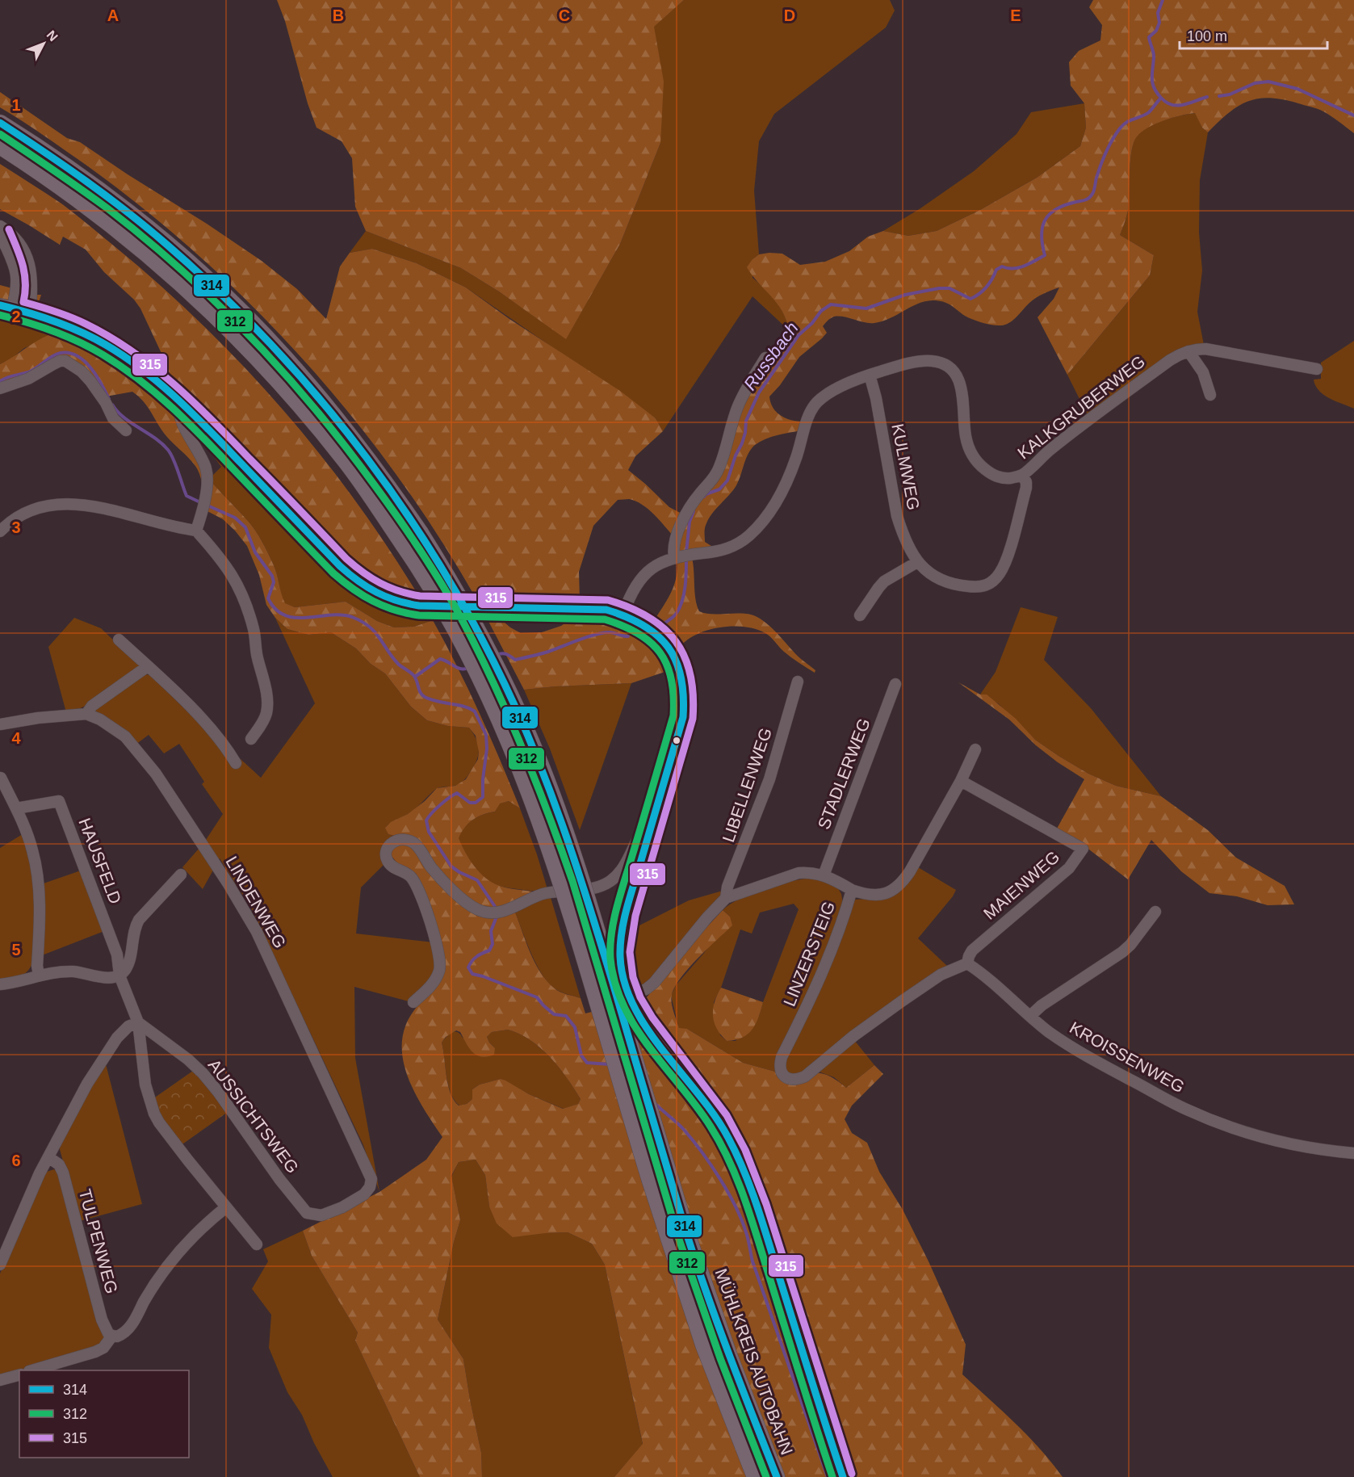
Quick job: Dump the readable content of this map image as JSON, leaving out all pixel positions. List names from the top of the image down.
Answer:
{
  "streets": {
    "highway": ["MÜHLKREIS AUTOBAHN"],
    "street": [
      "KALKGRUBERWEG",
      "KULMWEG",
      "STADLERWEG",
      "LIBELLENWEG",
      "HAUSFELD",
      "MAIENWEG",
      "LINDENWEG",
      "LINZERSTEIG",
      "KROISSENWEG",
      "AUSSICHTSWEG",
      "TULPENWEG"
    ]
  },
  "crossings": [
    ["KALKGRUBERWEG", "KULMWEG"],
    ["STADLERWEG", "LINZERSTEIG"],
    ["LIBELLENWEG", "LINZERSTEIG"],
    ["MAIENWEG", "LINZERSTEIG"],
    ["MAIENWEG", "KROISSENWEG"],
    ["LINDENWEG", "AUSSICHTSWEG"],
    ["LINZERSTEIG", "KROISSENWEG"]
  ],
  "water": ["Russbach"],
  "lines": ["transit line 314", "transit line 312", "transit line 315"],
  "legend": ["314", "312", "315"],
  "scale_bar": "100 m",
  "north": "top right",
  "grid": {
    "columns": [
      "A",
      "B",
      "C",
      "D",
      "E"
    ],
    "rows": [
      "1",
      "2",
      "3",
      "4",
      "5",
      "6"
    ]
  }
}
